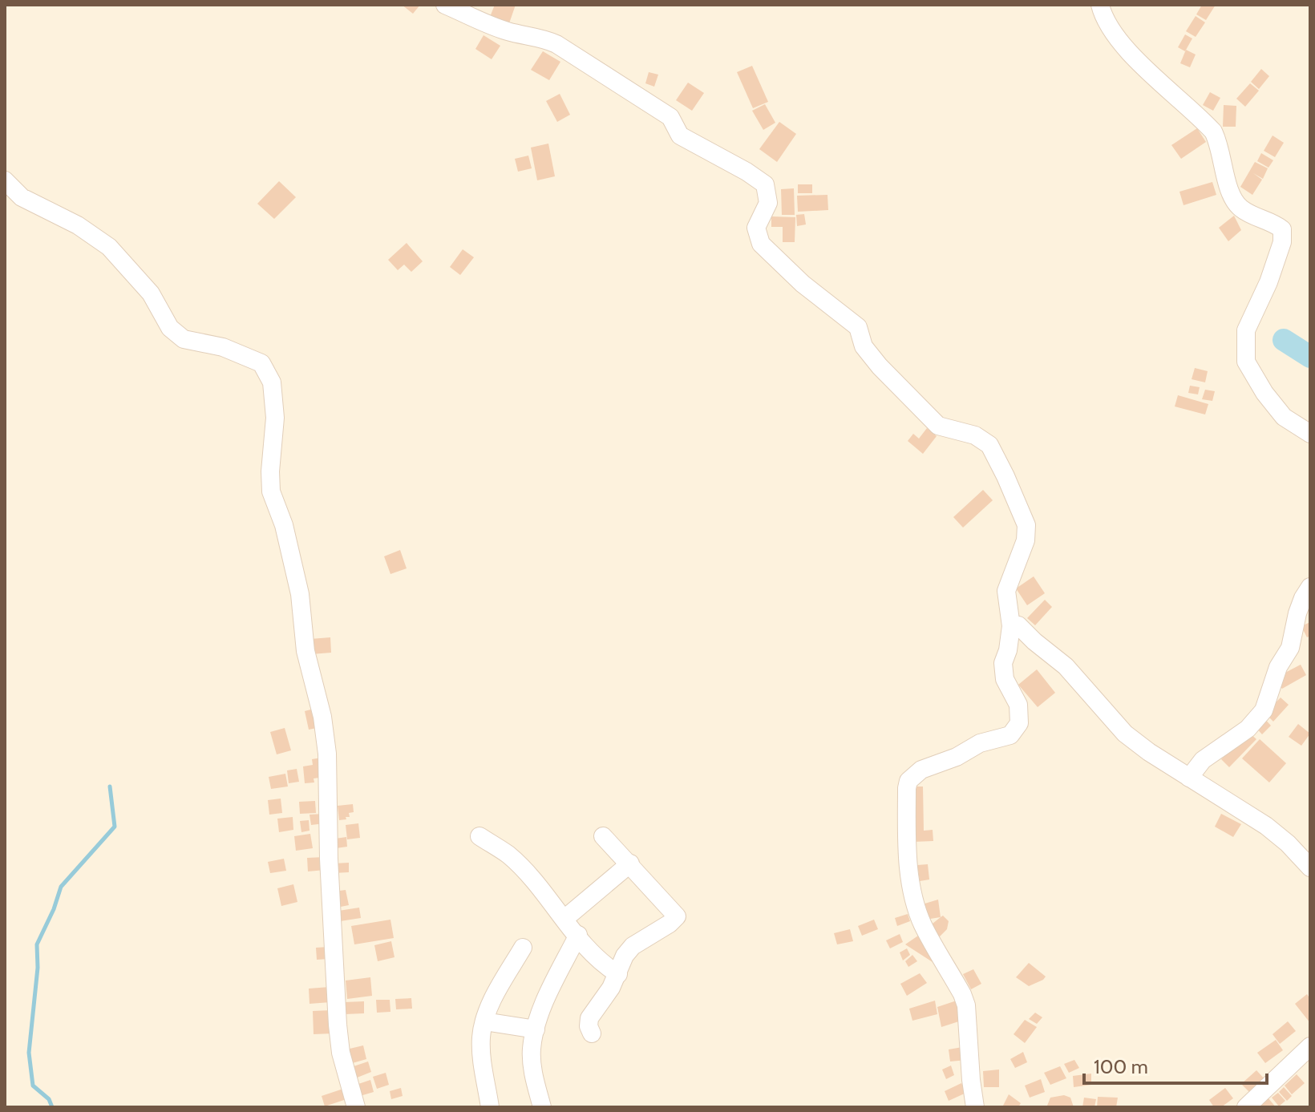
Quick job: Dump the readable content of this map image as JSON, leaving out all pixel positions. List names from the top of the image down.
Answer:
{
  "scale_bar": "100 m"
}
